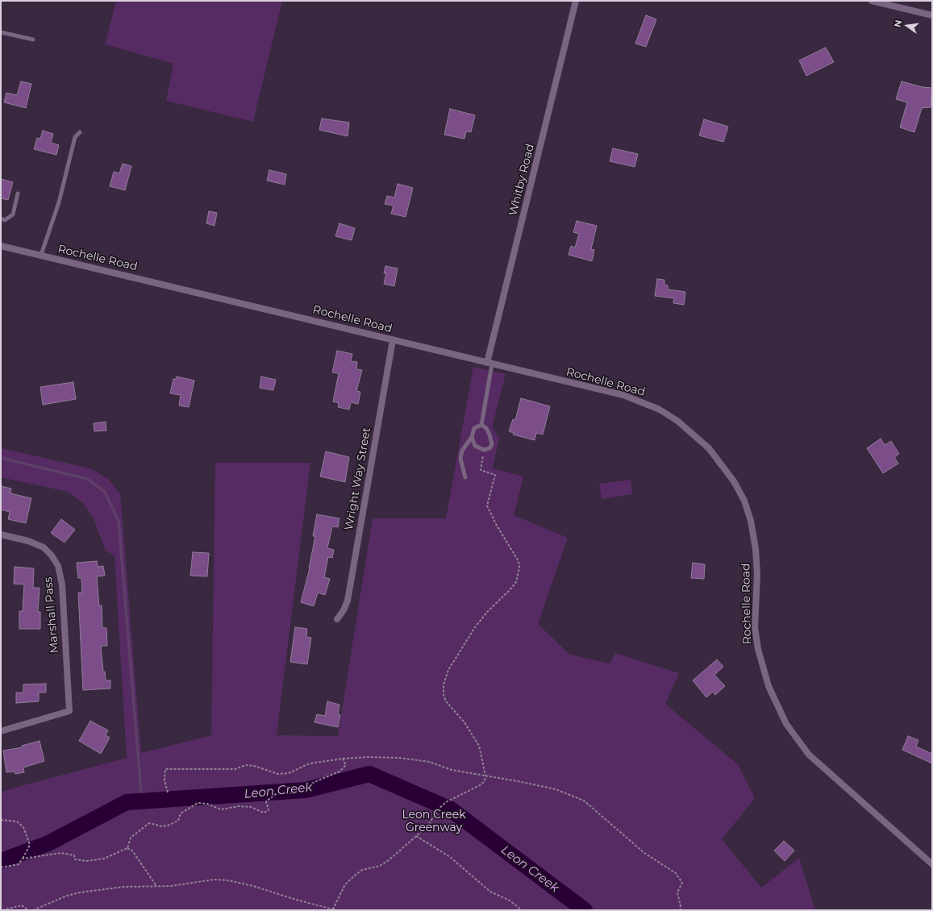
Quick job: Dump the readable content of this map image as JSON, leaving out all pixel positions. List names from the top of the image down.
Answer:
{
  "streets": {
    "street": [
      "Whitby Road",
      "Rochelle Road",
      "Wright Way Street",
      "Marshall Pass"
    ]
  },
  "crossings": [
    ["Whitby Road", "Rochelle Road"],
    ["Rochelle Road", "Wright Way Street"]
  ],
  "water": ["Leon Creek"],
  "parks": ["Leon Creek Greenway"],
  "north": "left"
}
